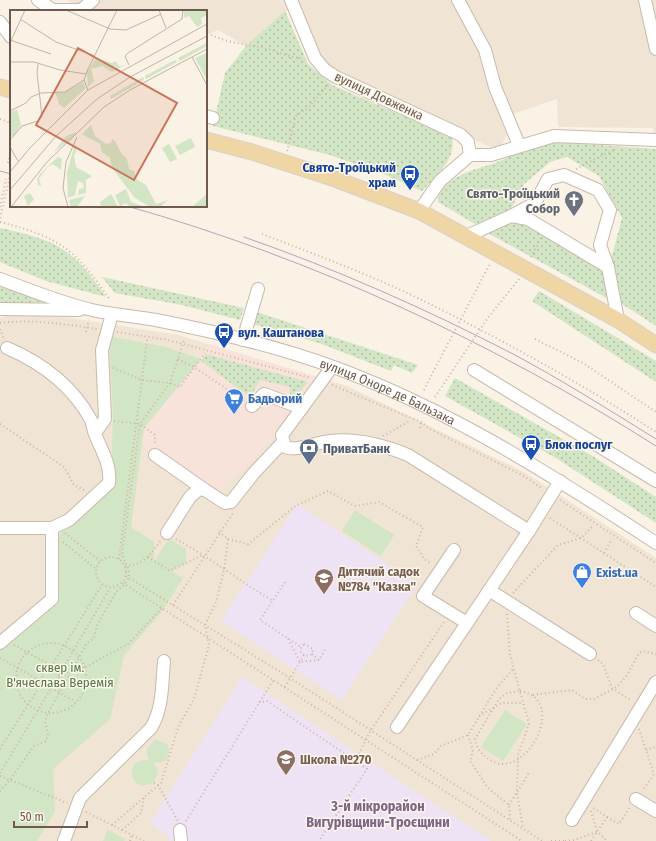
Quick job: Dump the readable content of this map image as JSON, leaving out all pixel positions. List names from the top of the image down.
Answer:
{
  "streets": {
    "street": ["вулиця Довженка", "вулиця Оноре де Бальзака"]
  },
  "districts": ["3-й мікрорайон Вигурівщини-Троєщини"],
  "parks": ["сквер ім. В'ячеслава Веремія"],
  "places": {
    "bus stop": ["Свято-Троїцький храм", "вул. Каштанова", "Блок послуг"],
    "church": ["Свято-Троїцький Собор"],
    "supermarket": ["Бадьорий"],
    "bank": ["ПриватБанк"],
    "shop": ["Exist.ua"],
    "school or university": ["Дитячий садок №784 \"Казка\"", "Школа №270"]
  },
  "scale_bar": "50 m"
}
